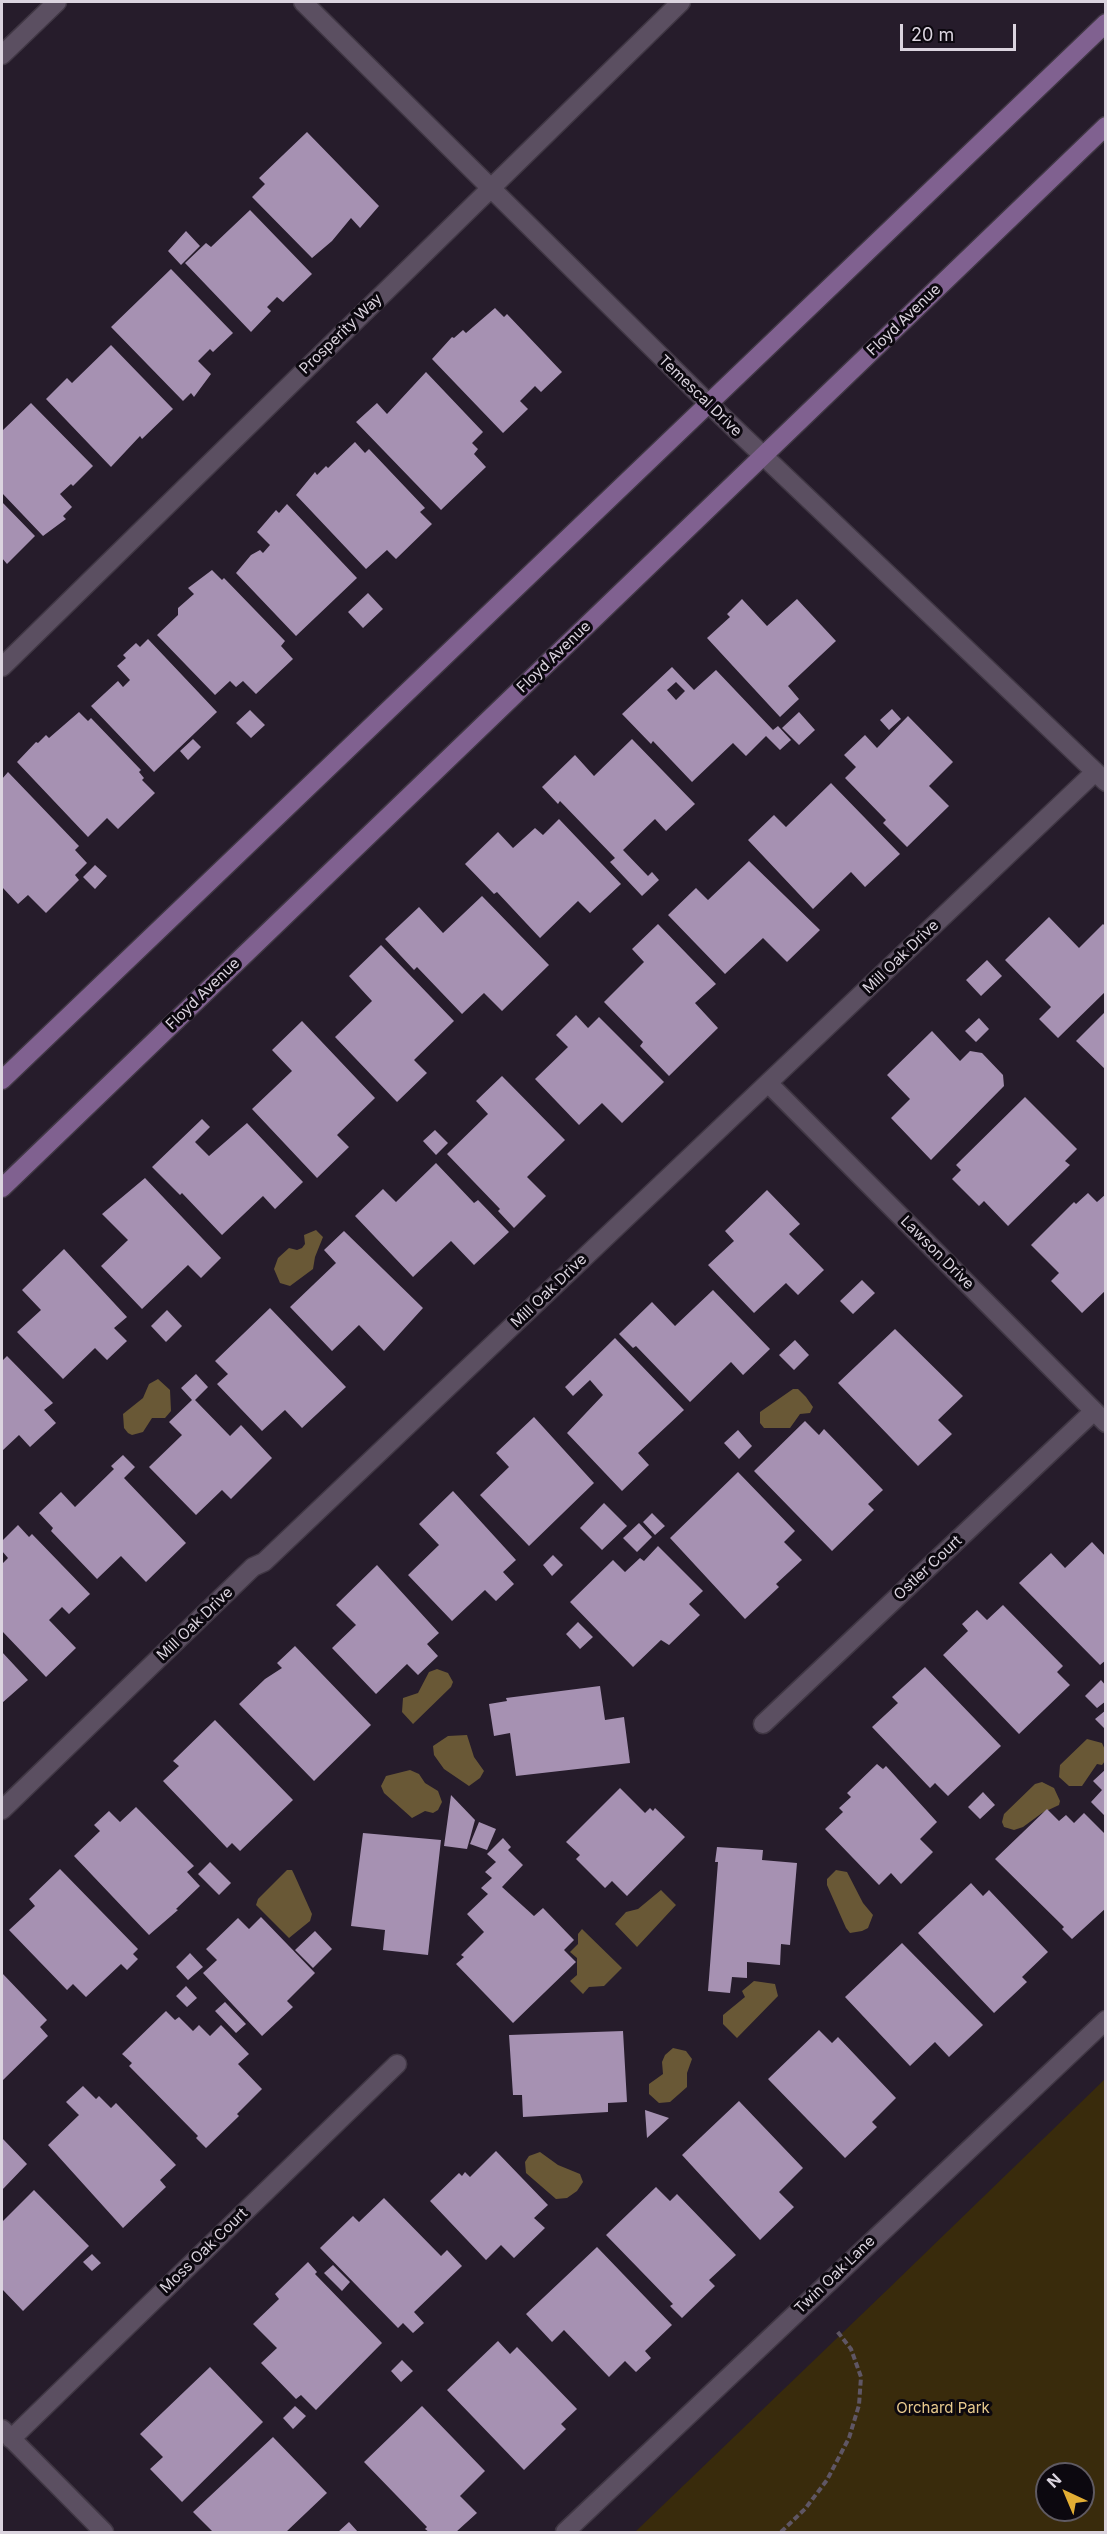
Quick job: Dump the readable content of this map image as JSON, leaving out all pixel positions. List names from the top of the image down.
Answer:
{
  "streets": {
    "street": [
      "Floyd Avenue",
      "Prosperity Way",
      "Temescal Drive",
      "Mill Oak Drive",
      "Lawson Drive",
      "Ostler Court",
      "Moss Oak Court",
      "Twin Oak Lane"
    ]
  },
  "crossings": [
    ["Floyd Avenue", "Temescal Drive"],
    ["Prosperity Way", "Temescal Drive"],
    ["Temescal Drive", "Mill Oak Drive"],
    ["Mill Oak Drive", "Lawson Drive"],
    ["Lawson Drive", "Ostler Court"]
  ],
  "parks": ["Orchard Park"],
  "scale_bar": "20 m",
  "north": "top left"
}
